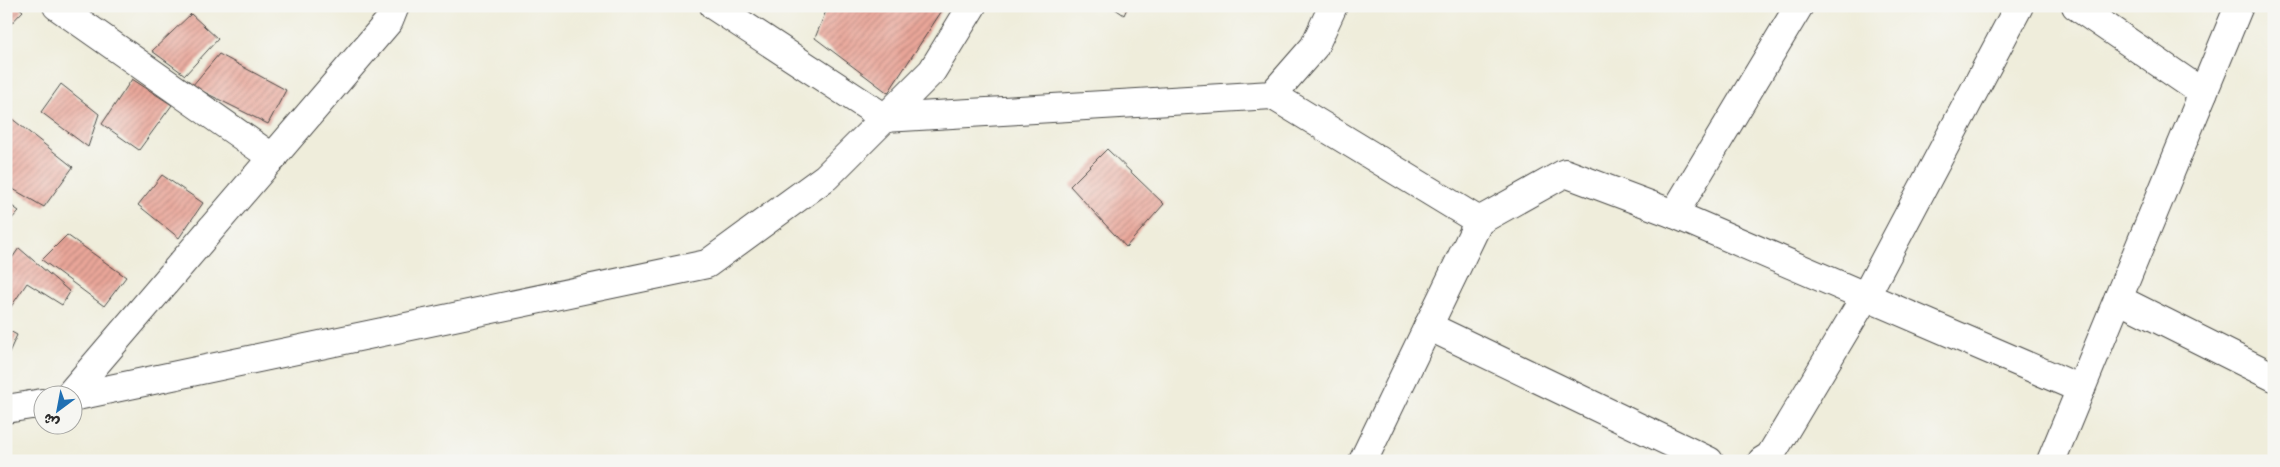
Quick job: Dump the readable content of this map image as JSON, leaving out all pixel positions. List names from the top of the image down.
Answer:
{
  "north": "bottom left"
}
